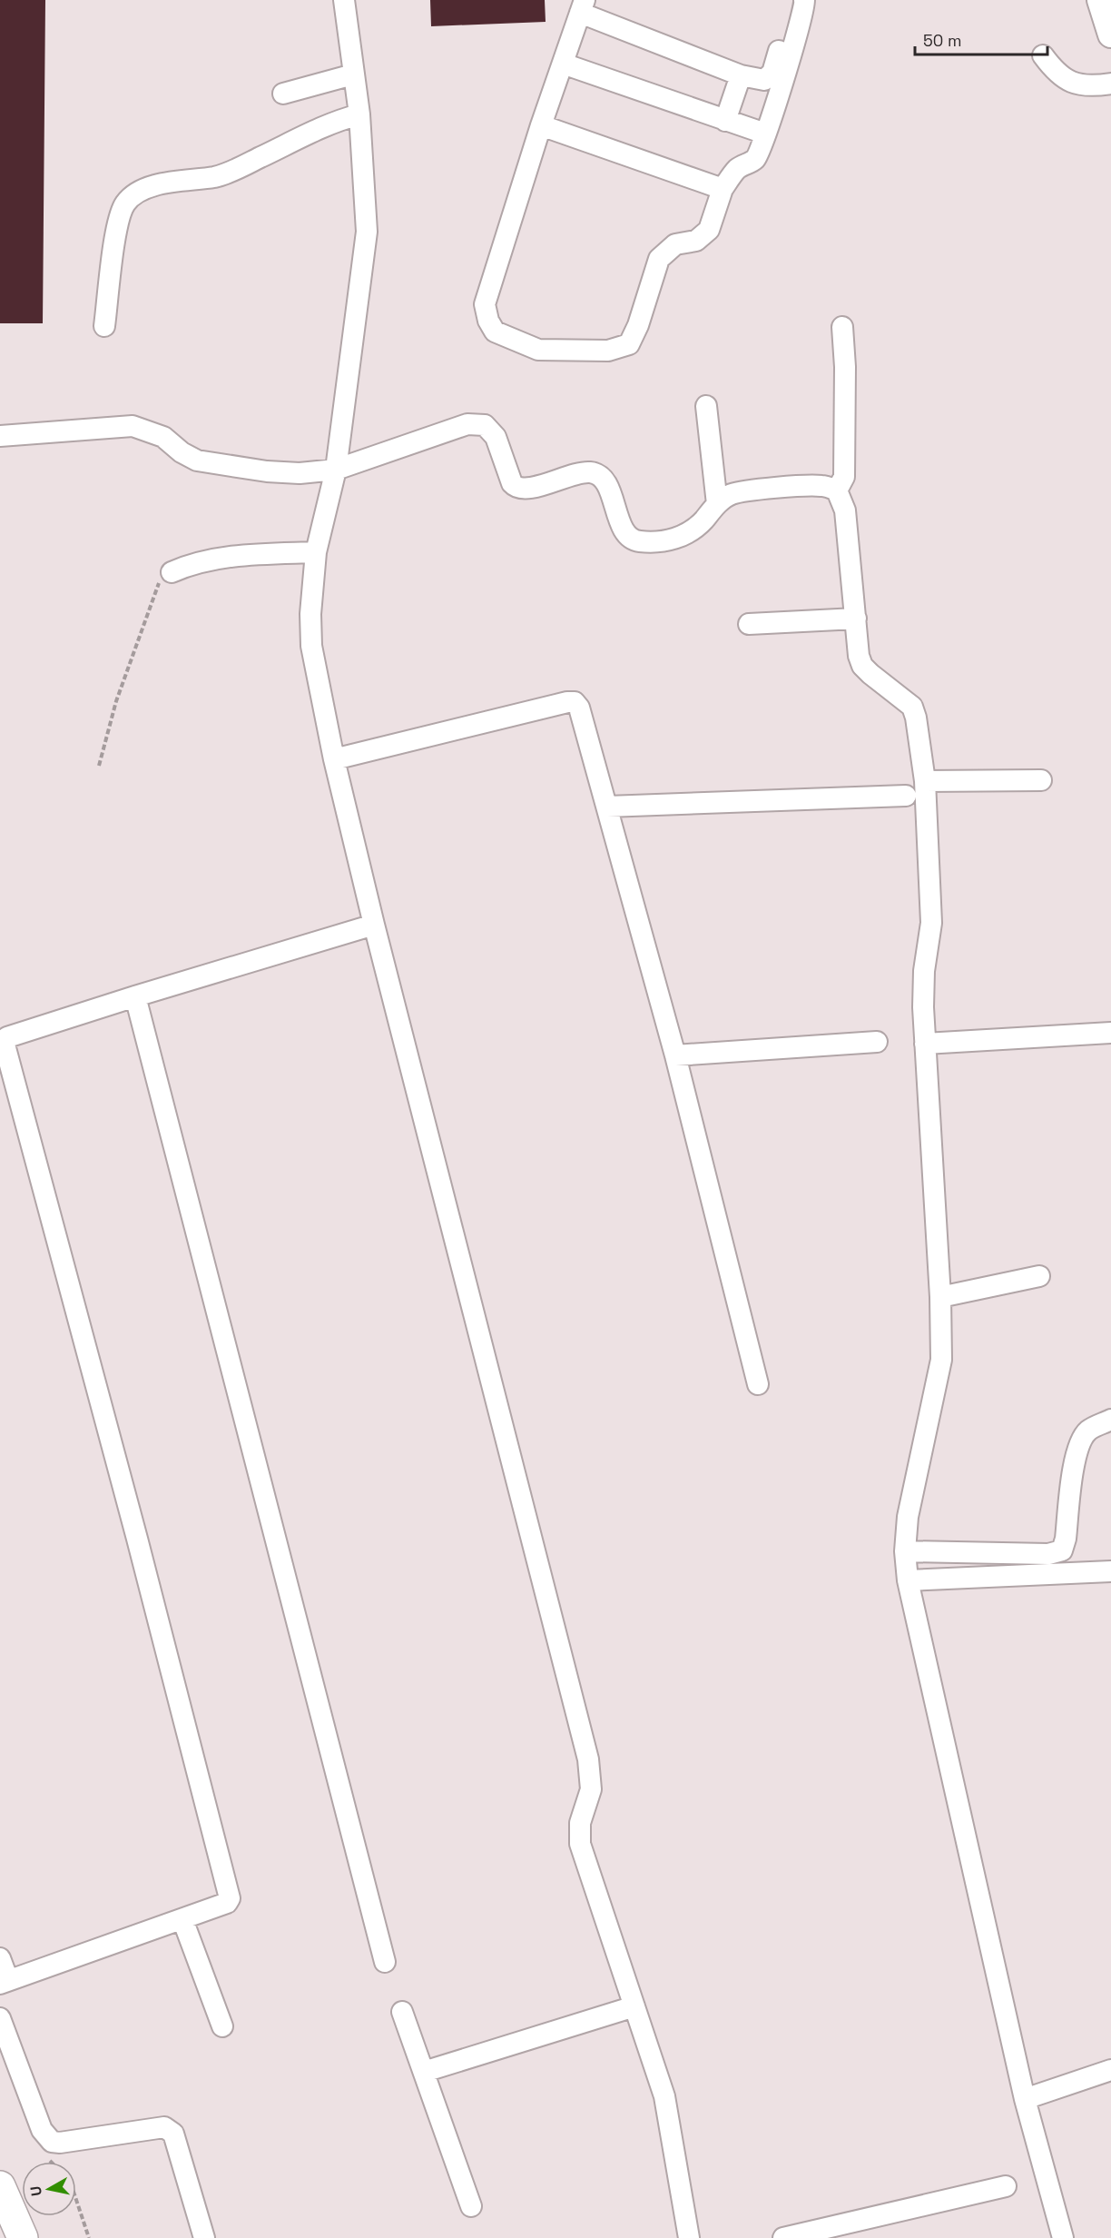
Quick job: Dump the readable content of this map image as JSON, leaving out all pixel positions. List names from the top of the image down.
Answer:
{
  "scale_bar": "50 m",
  "north": "left"
}
